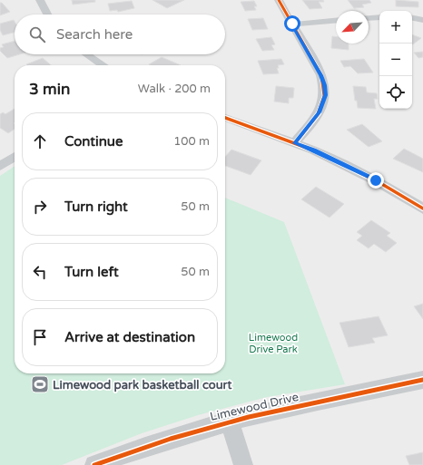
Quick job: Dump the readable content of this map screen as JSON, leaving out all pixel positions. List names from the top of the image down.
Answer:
{
  "streets": {
    "street": ["Limewood Drive"]
  },
  "parks": ["Limewood Drive Park"],
  "places": {
    "sports": ["Limewood park basketball court"]
  },
  "north": "bottom left",
  "page": {
    "map_buttons": ["+", "−"],
    "search": "Search here",
    "heading": ["3 min", "Walk · 200 m"],
    "list": [
      ["Continue", "100 m"],
      ["Turn right", "50 m"],
      ["Turn left", "50 m"],
      "Arrive at destination"
    ]
  }
}
